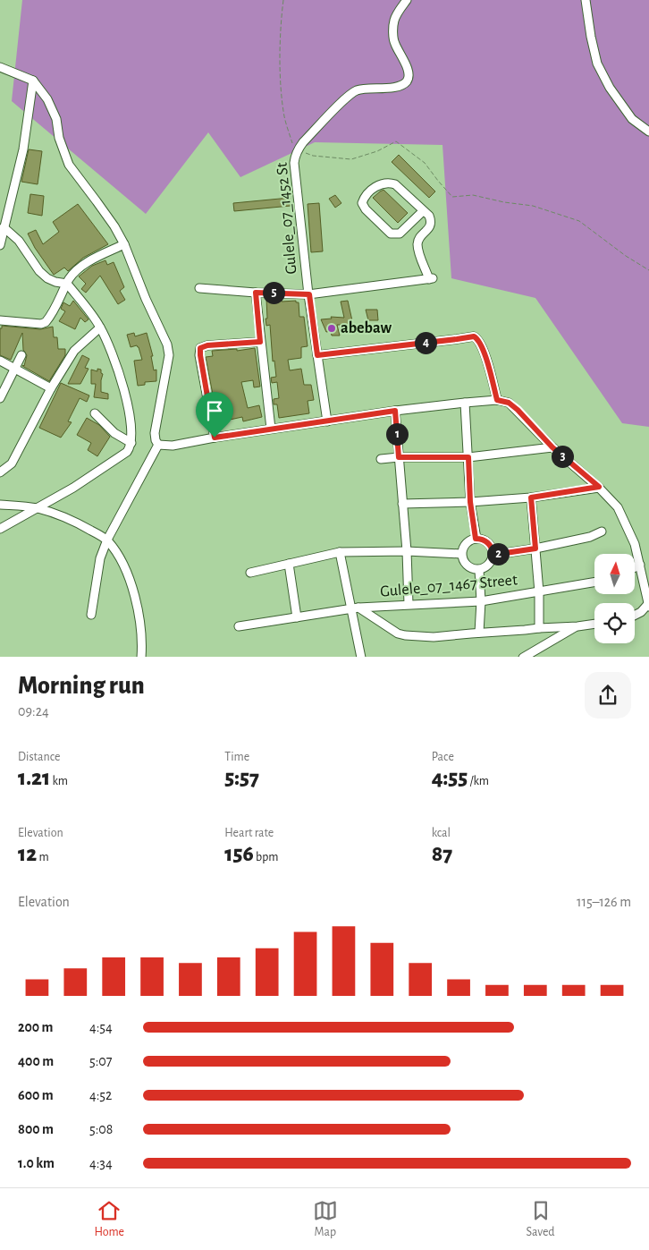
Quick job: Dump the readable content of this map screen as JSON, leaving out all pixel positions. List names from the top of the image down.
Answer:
{
  "streets": {
    "street": ["Gulele_07_1452 St", "Gulele_07_1467 Street"]
  },
  "places": ["abebaw"],
  "north": "top",
  "page": {
    "pins": [
      "5",
      "4",
      "1",
      "3",
      "2"
    ],
    "heading": ["Morning run", "09:24"],
    "stats": [
      ["Distance", "1.21 km"],
      ["Time", "5:57"],
      ["Pace", "4:55 /km"],
      ["Elevation", "12 m"],
      ["Heart rate", "156 bpm"],
      ["kcal", "87"]
    ],
    "chart": ["Elevation", "115–126 m"],
    "list": [
      {
        "name": "200 m",
        "note": "4:54"
      },
      {
        "name": "400 m",
        "note": "5:07"
      },
      {
        "name": "600 m",
        "note": "4:52"
      },
      {
        "name": "800 m",
        "note": "5:08"
      },
      {
        "name": "1.0 km",
        "note": "4:34"
      }
    ],
    "tabs": ["Home", "Map", "Saved"]
  }
}
